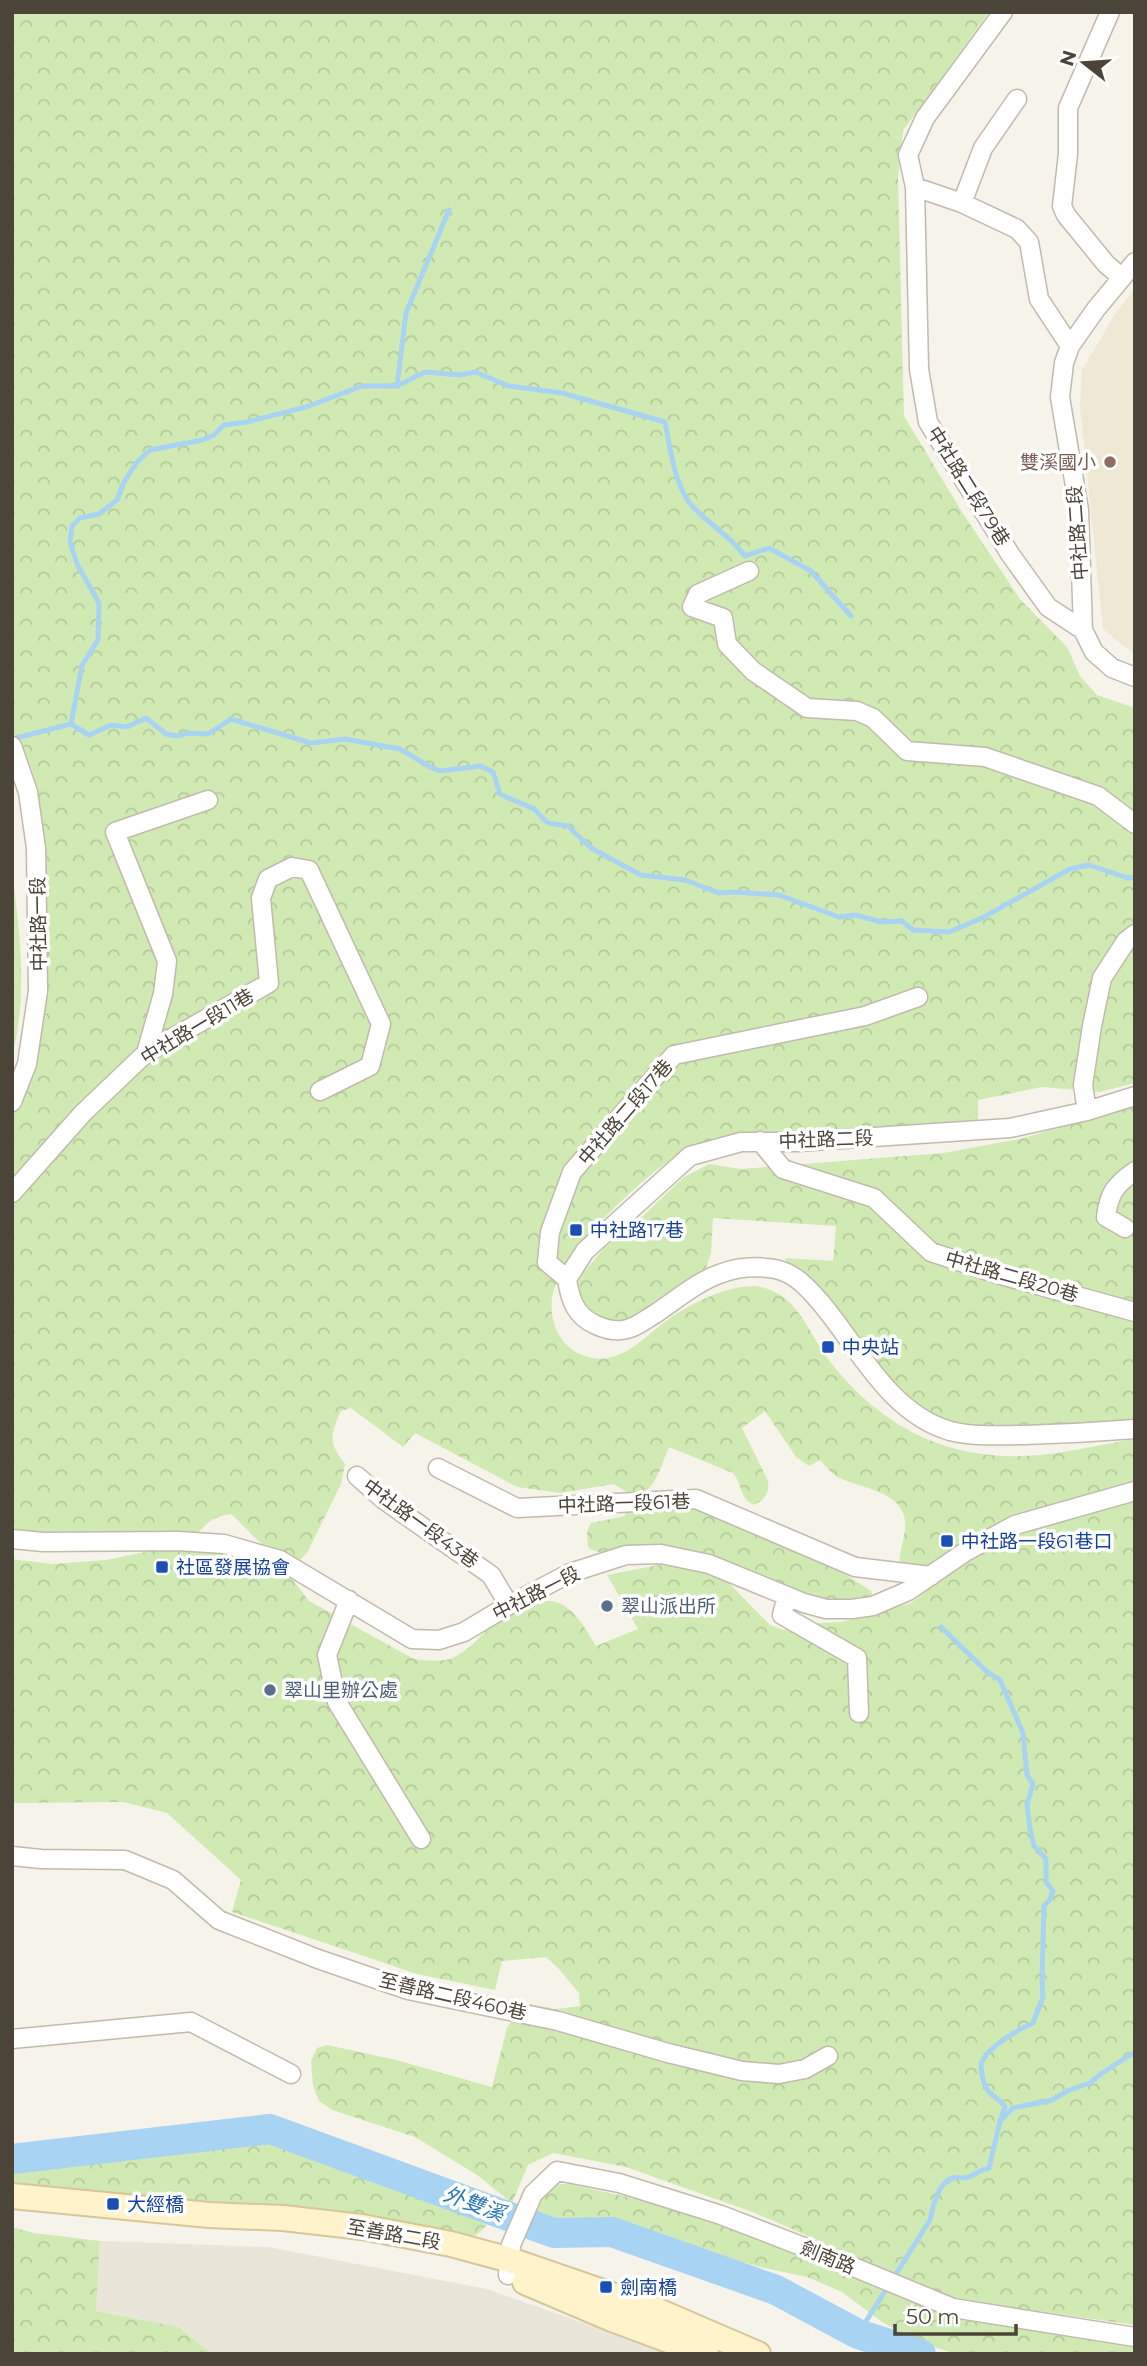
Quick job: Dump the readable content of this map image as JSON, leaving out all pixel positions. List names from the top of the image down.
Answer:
{
  "streets": {
    "street": [
      "中社路二段79巷",
      "中社路二段",
      "中社路一段",
      "中社路一段11巷",
      "中社路二段17巷",
      "中社路二段20巷",
      "中社路一段61巷",
      "中社路一段43巷",
      "至善路二段460巷",
      "至善路二段",
      "劍南路"
    ]
  },
  "crossings": [
    ["中社路二段79巷", "中社路二段"],
    ["中社路二段", "中社路二段17巷"],
    ["中社路二段", "中社路二段20巷"],
    ["中社路一段", "中社路一段61巷"],
    ["中社路一段", "中社路一段43巷"],
    ["至善路二段", "劍南路"]
  ],
  "water": ["外雙溪"],
  "places": {
    "other": ["雙溪國小", "翠山派出所", "翠山里辦公處"],
    "transit": [
      "中社路17巷",
      "中央站",
      "中社路一段61巷口",
      "社區發展協會",
      "大經橋",
      "劍南橋"
    ]
  },
  "scale_bar": "50 m",
  "north": "left"
}
